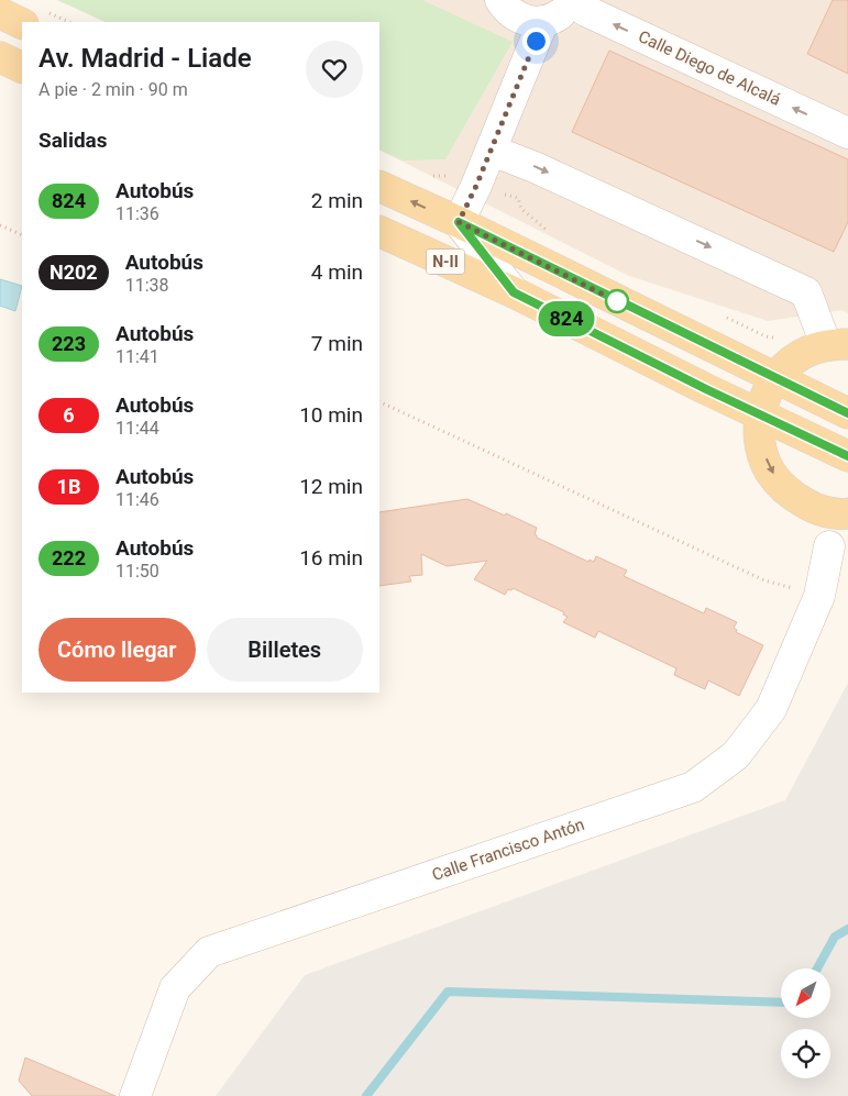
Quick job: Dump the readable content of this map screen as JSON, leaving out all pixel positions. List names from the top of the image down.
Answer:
{
  "streets": {
    "main road": ["N-II"],
    "street": ["Calle Diego de Alcalá", "Calle Francisco Antón"]
  },
  "lines": ["bus line 824"],
  "north": "bottom left",
  "page": {
    "on_map": "824",
    "heading": [
      ["Av. Madrid - Liade", "A pie · 2 min · 90 m"],
      "Salidas"
    ],
    "list": [
      {
        "mark": "824",
        "name": "Autobús",
        "note": "11:36",
        "value": "2 min"
      },
      {
        "mark": "N202",
        "name": "Autobús",
        "note": "11:38",
        "value": "4 min"
      },
      {
        "mark": "223",
        "name": "Autobús",
        "note": "11:41",
        "value": "7 min"
      },
      {
        "mark": "6",
        "name": "Autobús",
        "note": "11:44",
        "value": "10 min"
      },
      {
        "mark": "1B",
        "name": "Autobús",
        "note": "11:46",
        "value": "12 min"
      },
      {
        "mark": "222",
        "name": "Autobús",
        "note": "11:50",
        "value": "16 min"
      }
    ],
    "buttons": ["Cómo llegar", "Billetes"]
  }
}
